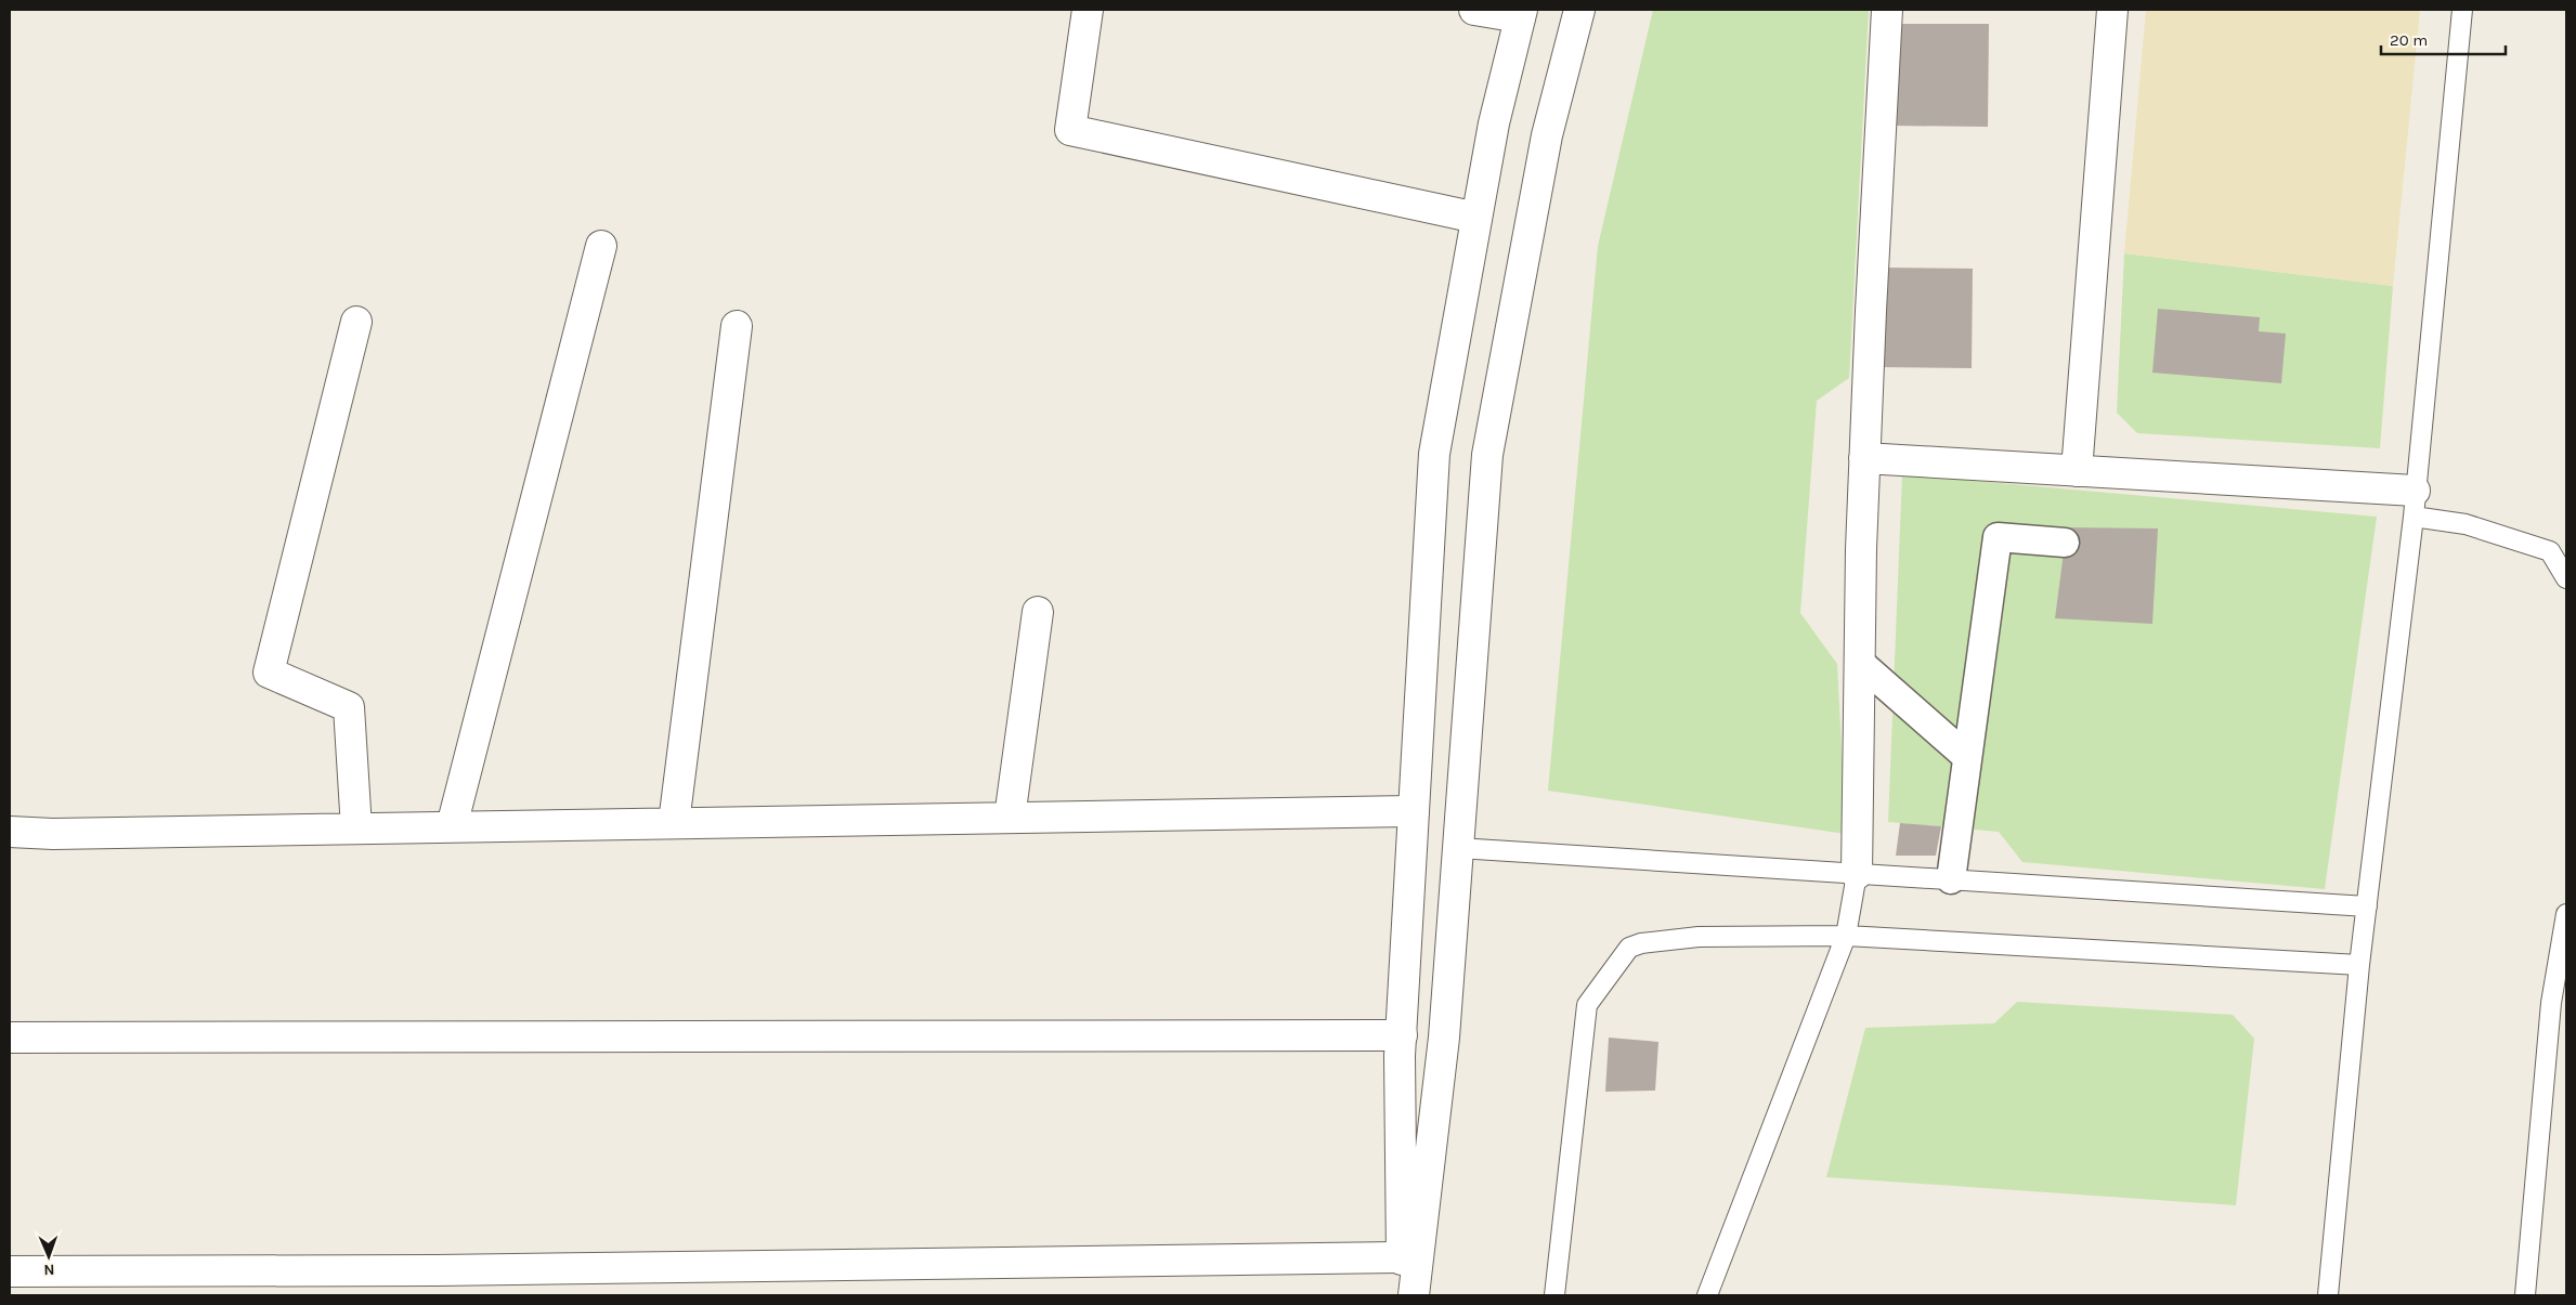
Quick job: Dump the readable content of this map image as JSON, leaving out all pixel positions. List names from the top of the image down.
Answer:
{
  "scale_bar": "20 m",
  "north": "bottom"
}
